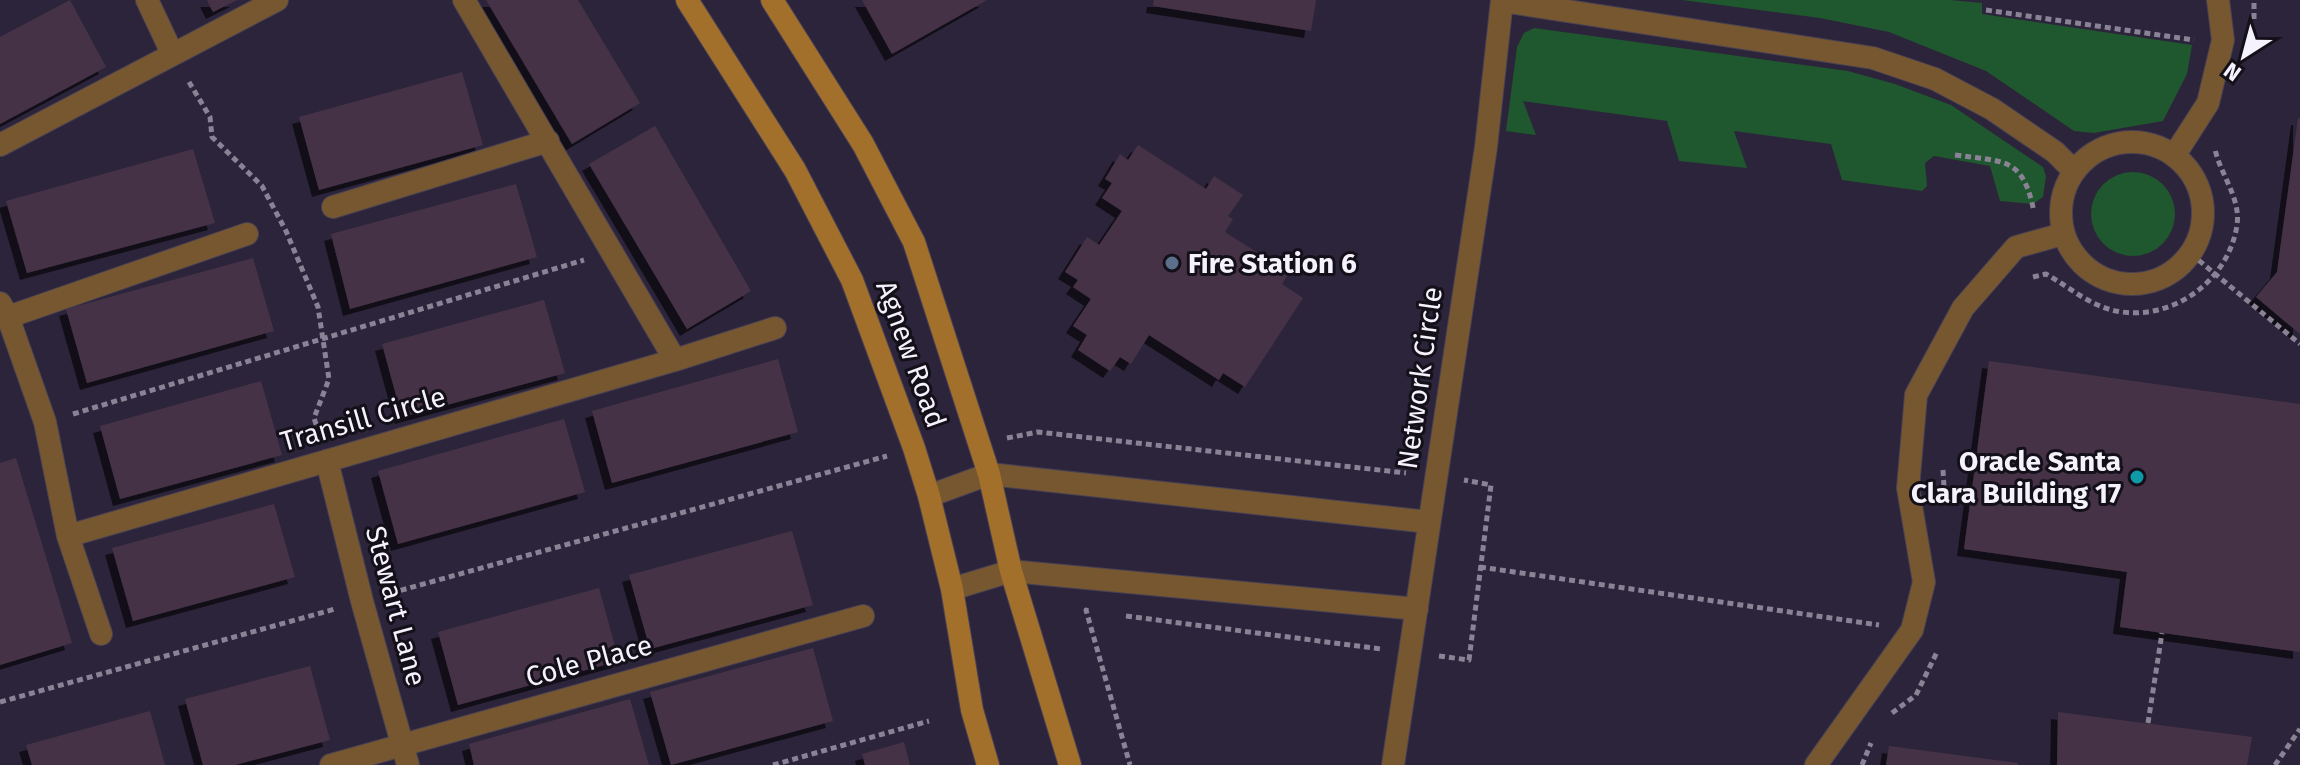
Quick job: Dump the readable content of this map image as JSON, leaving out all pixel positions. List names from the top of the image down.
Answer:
{
  "streets": {
    "main road": ["Agnew Road"],
    "street": [
      "Network Circle",
      "Transill Circle",
      "Stewart Lane",
      "Cole Place"
    ]
  },
  "crossings": [
    ["Transill Circle", "Stewart Lane"],
    ["Stewart Lane", "Cole Place"]
  ],
  "places": ["Fire Station 6", "Oracle Santa Clara Building 17"],
  "north": "bottom left"
}
